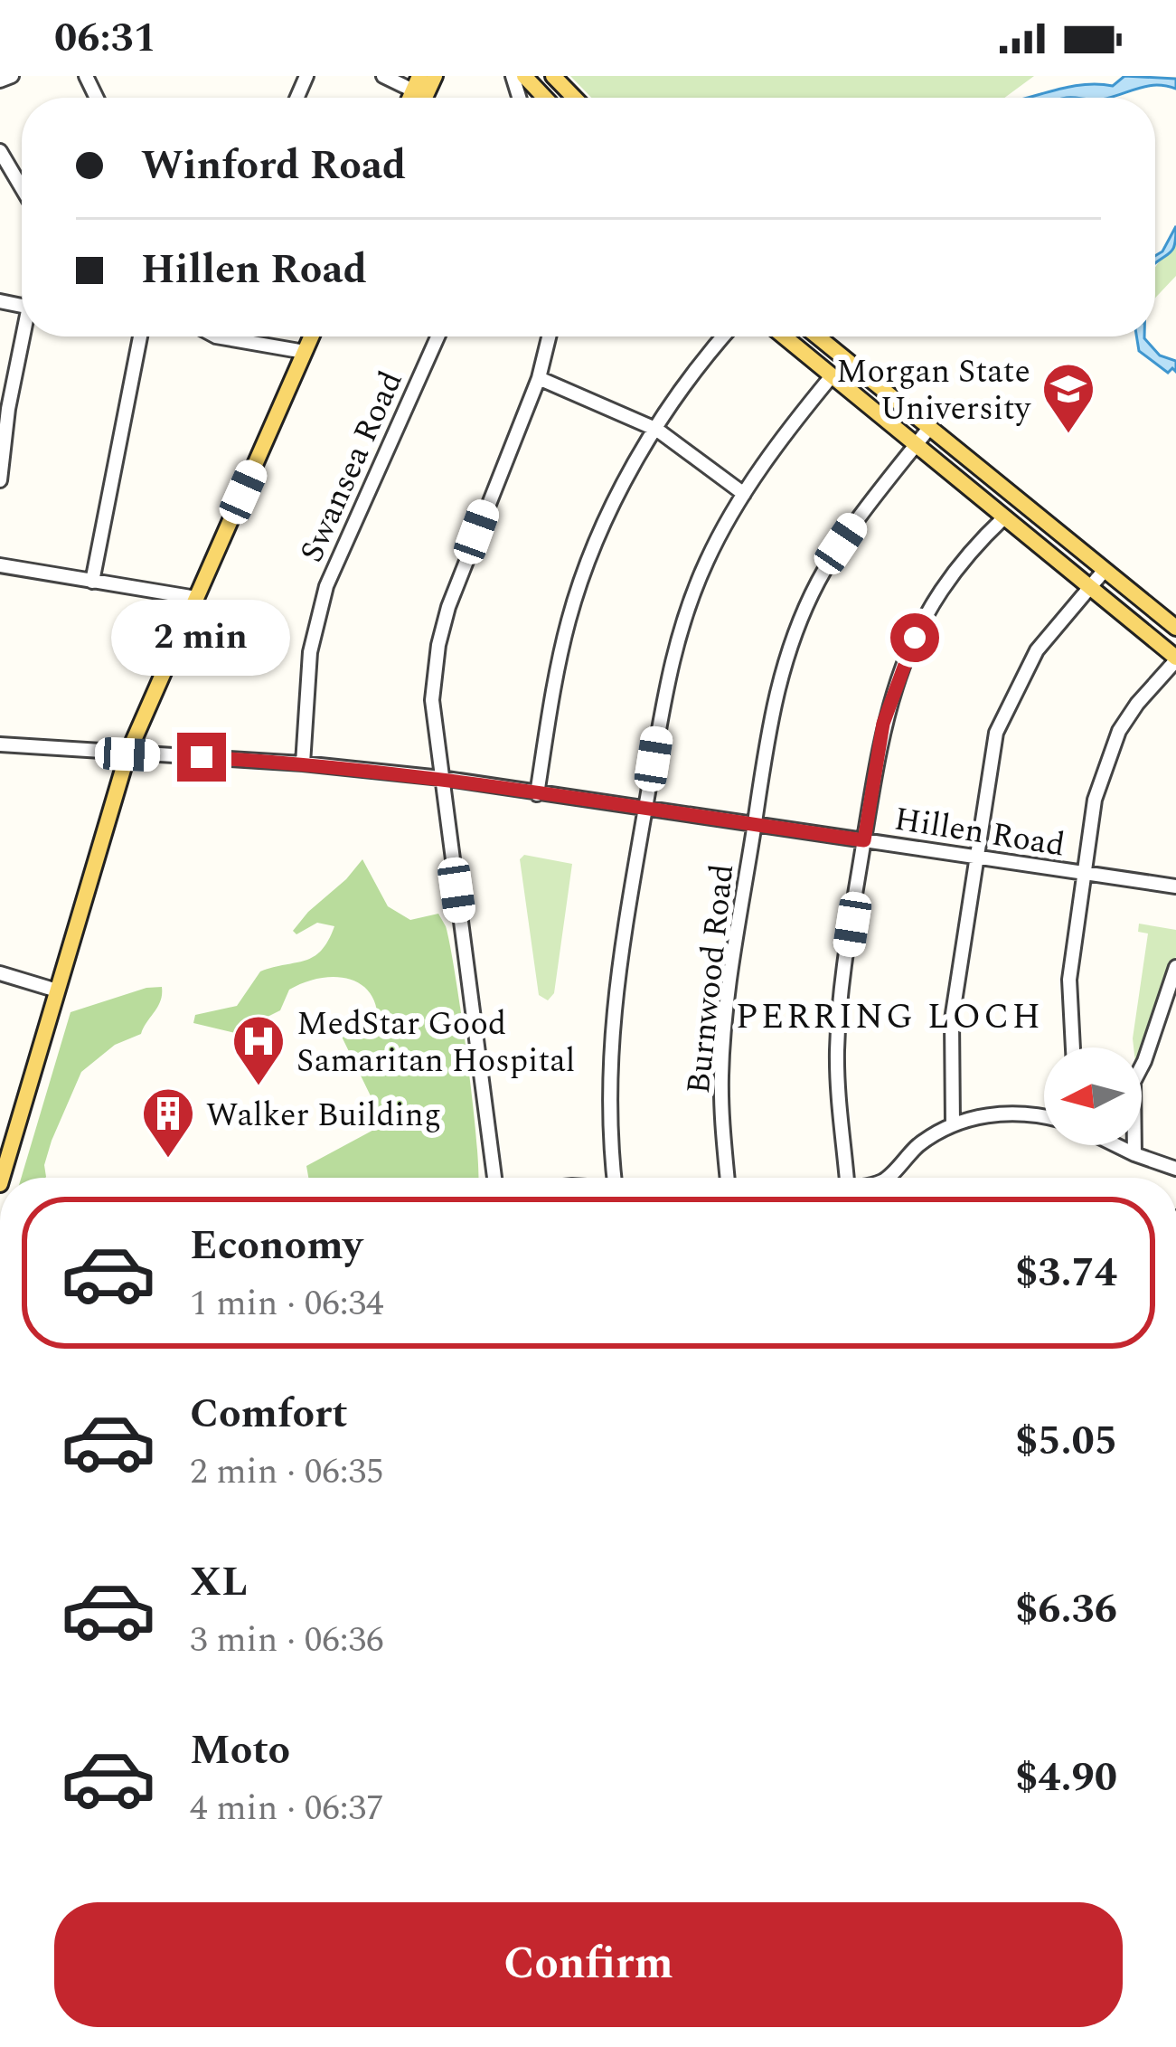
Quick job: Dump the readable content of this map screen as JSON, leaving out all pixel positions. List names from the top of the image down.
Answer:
{
  "streets": {
    "street": ["Swansea Road", "Hillen Road", "Burnwood Road"]
  },
  "crossings": [
    ["Swansea Road", "Hillen Road"],
    ["Hillen Road", "Burnwood Road"]
  ],
  "districts": ["PERRING LOCH"],
  "places": {
    "school or university": ["Morgan State University"],
    "hospital": ["MedStar Good Samaritan Hospital"],
    "building": ["Walker Building"]
  },
  "north": "left",
  "page": {
    "status": "06:31",
    "banner": ["Winford Road", "Hillen Road"],
    "bubble": "2 min",
    "list": [
      {
        "name": "Economy",
        "note": "1 min · 06:34",
        "value": "$3.74"
      },
      {
        "name": "Comfort",
        "note": "2 min · 06:35",
        "value": "$5.05"
      },
      {
        "name": "XL",
        "note": "3 min · 06:36",
        "value": "$6.36"
      },
      {
        "name": "Moto",
        "note": "4 min · 06:37",
        "value": "$4.90"
      }
    ],
    "buttons": "Confirm"
  }
}
